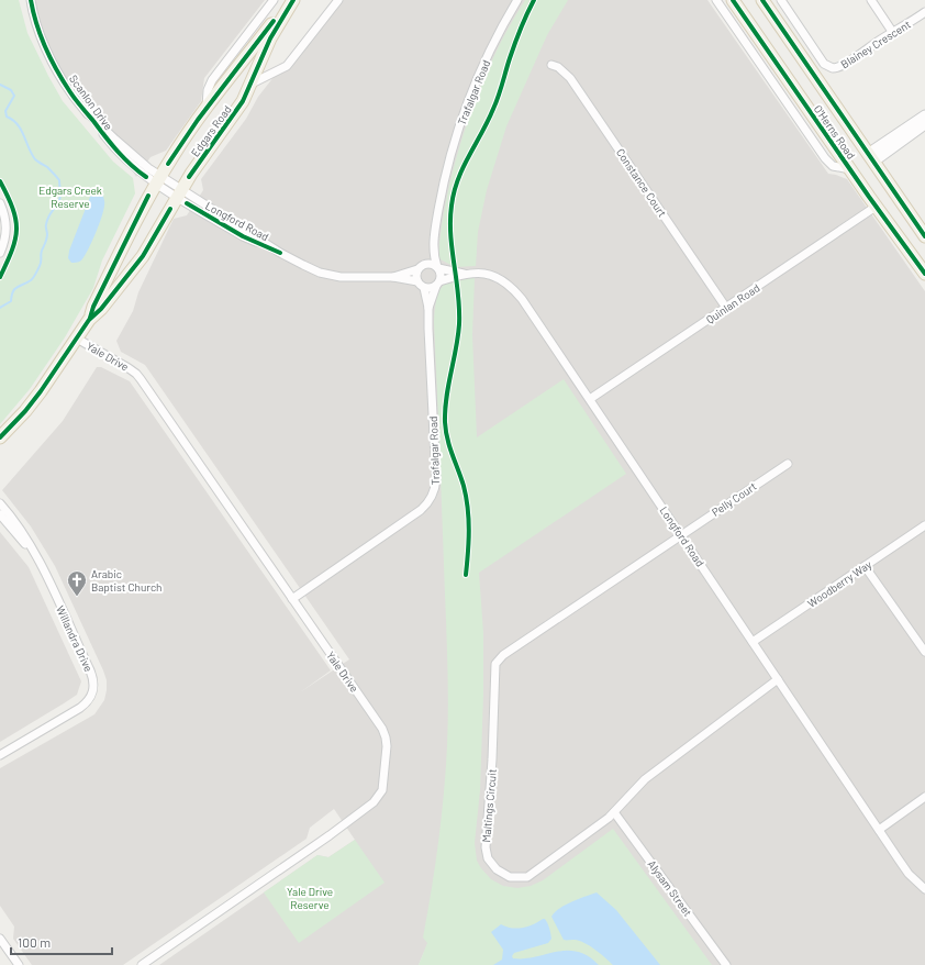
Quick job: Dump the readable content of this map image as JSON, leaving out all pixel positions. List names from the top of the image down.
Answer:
{
  "streets": {
    "main road": ["Edgars Road", "O'Herns Road"],
    "street": [
      "Blainey Crescent",
      "Trafalgar Road",
      "Scanlon Drive",
      "Constance Court",
      "Longford Road",
      "Quinlan Road",
      "Yale Drive",
      "Pelly Court",
      "Woodberry Way",
      "Willandra Drive",
      "Maltings Circuit",
      "Alysam Street"
    ]
  },
  "crossings": [
    ["Trafalgar Road", "Longford Road"],
    ["Trafalgar Road", "Yale Drive"],
    ["Scanlon Drive", "Edgars Road"],
    ["Scanlon Drive", "Longford Road"],
    ["Edgars Road", "Longford Road"],
    ["Edgars Road", "Yale Drive"],
    ["O'Herns Road", "Quinlan Road"],
    ["Constance Court", "Quinlan Road"],
    ["Longford Road", "Quinlan Road"],
    ["Longford Road", "Pelly Court"],
    ["Longford Road", "Woodberry Way"],
    ["Longford Road", "Maltings Circuit"],
    ["Pelly Court", "Maltings Circuit"],
    ["Maltings Circuit", "Alysam Street"]
  ],
  "parks": ["Edgars Creek Reserve", "Yale Drive Reserve"],
  "places": {
    "church": ["Arabic Baptist Church"]
  },
  "scale_bar": "100 m"
}
